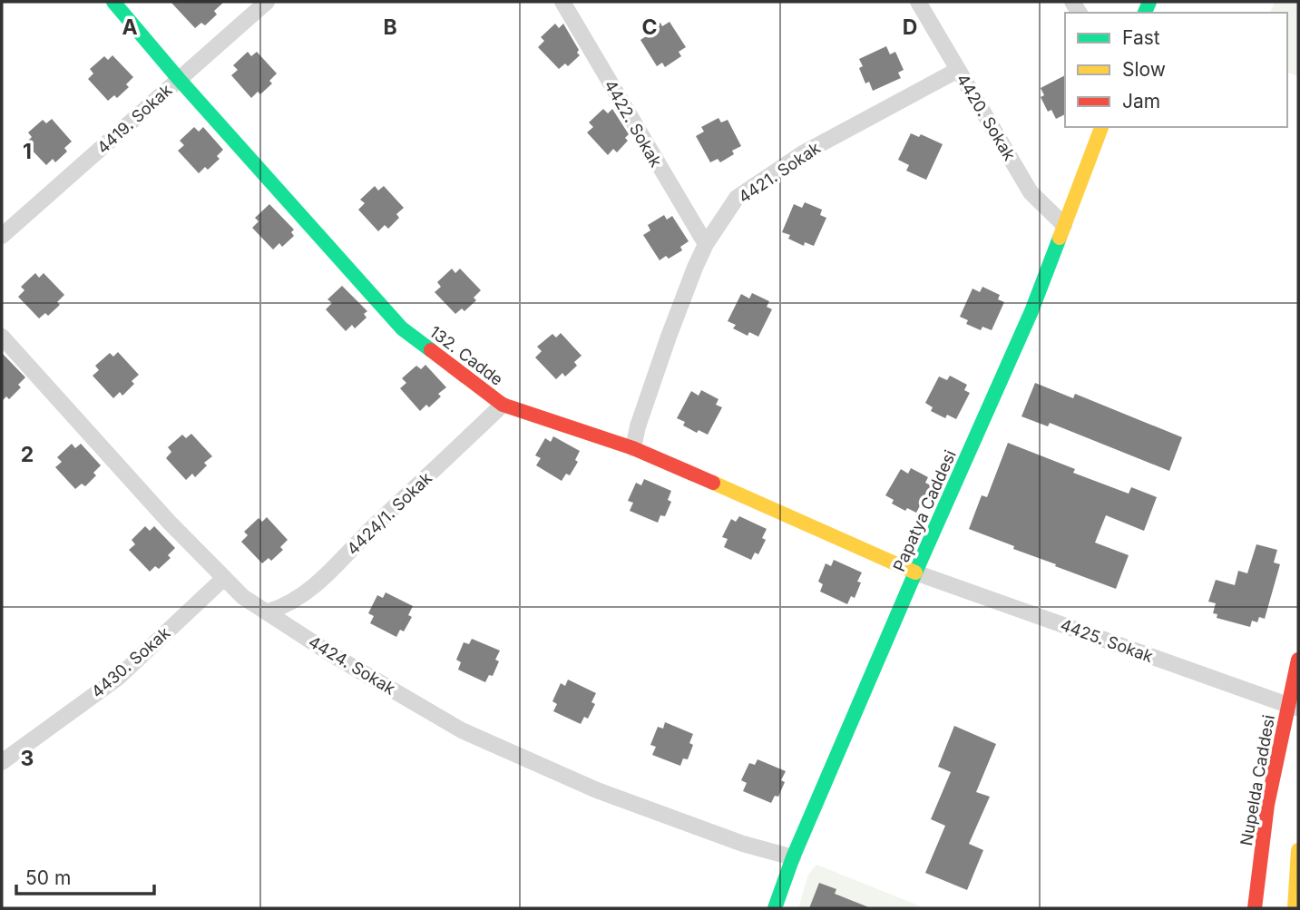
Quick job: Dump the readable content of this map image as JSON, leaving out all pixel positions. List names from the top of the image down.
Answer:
{
  "streets": {
    "street": [
      "4420. Sokak",
      "4419. Sokak",
      "4422. Sokak",
      "4421. Sokak",
      "132. Cadde",
      "Papatya Caddesi",
      "4424/1. Sokak",
      "4425. Sokak",
      "4430. Sokak",
      "4424. Sokak",
      "Nupelda Caddesi"
    ]
  },
  "crossings": [
    ["4420. Sokak", "4421. Sokak"],
    ["4420. Sokak", "Papatya Caddesi"],
    ["4419. Sokak", "132. Cadde"],
    ["4422. Sokak", "4421. Sokak"],
    ["4421. Sokak", "132. Cadde"],
    ["132. Cadde", "Papatya Caddesi"],
    ["132. Cadde", "4424/1. Sokak"],
    ["132. Cadde", "4425. Sokak"],
    ["Papatya Caddesi", "4425. Sokak"],
    ["Papatya Caddesi", "4424. Sokak"],
    ["4424/1. Sokak", "4424. Sokak"],
    ["4425. Sokak", "Nupelda Caddesi"],
    ["4430. Sokak", "4424. Sokak"]
  ],
  "legend": ["Fast", "Slow", "Jam"],
  "scale_bar": "50 m",
  "grid": {
    "columns": [
      "A",
      "B",
      "C",
      "D"
    ],
    "rows": ["1", "2", "3"]
  }
}
